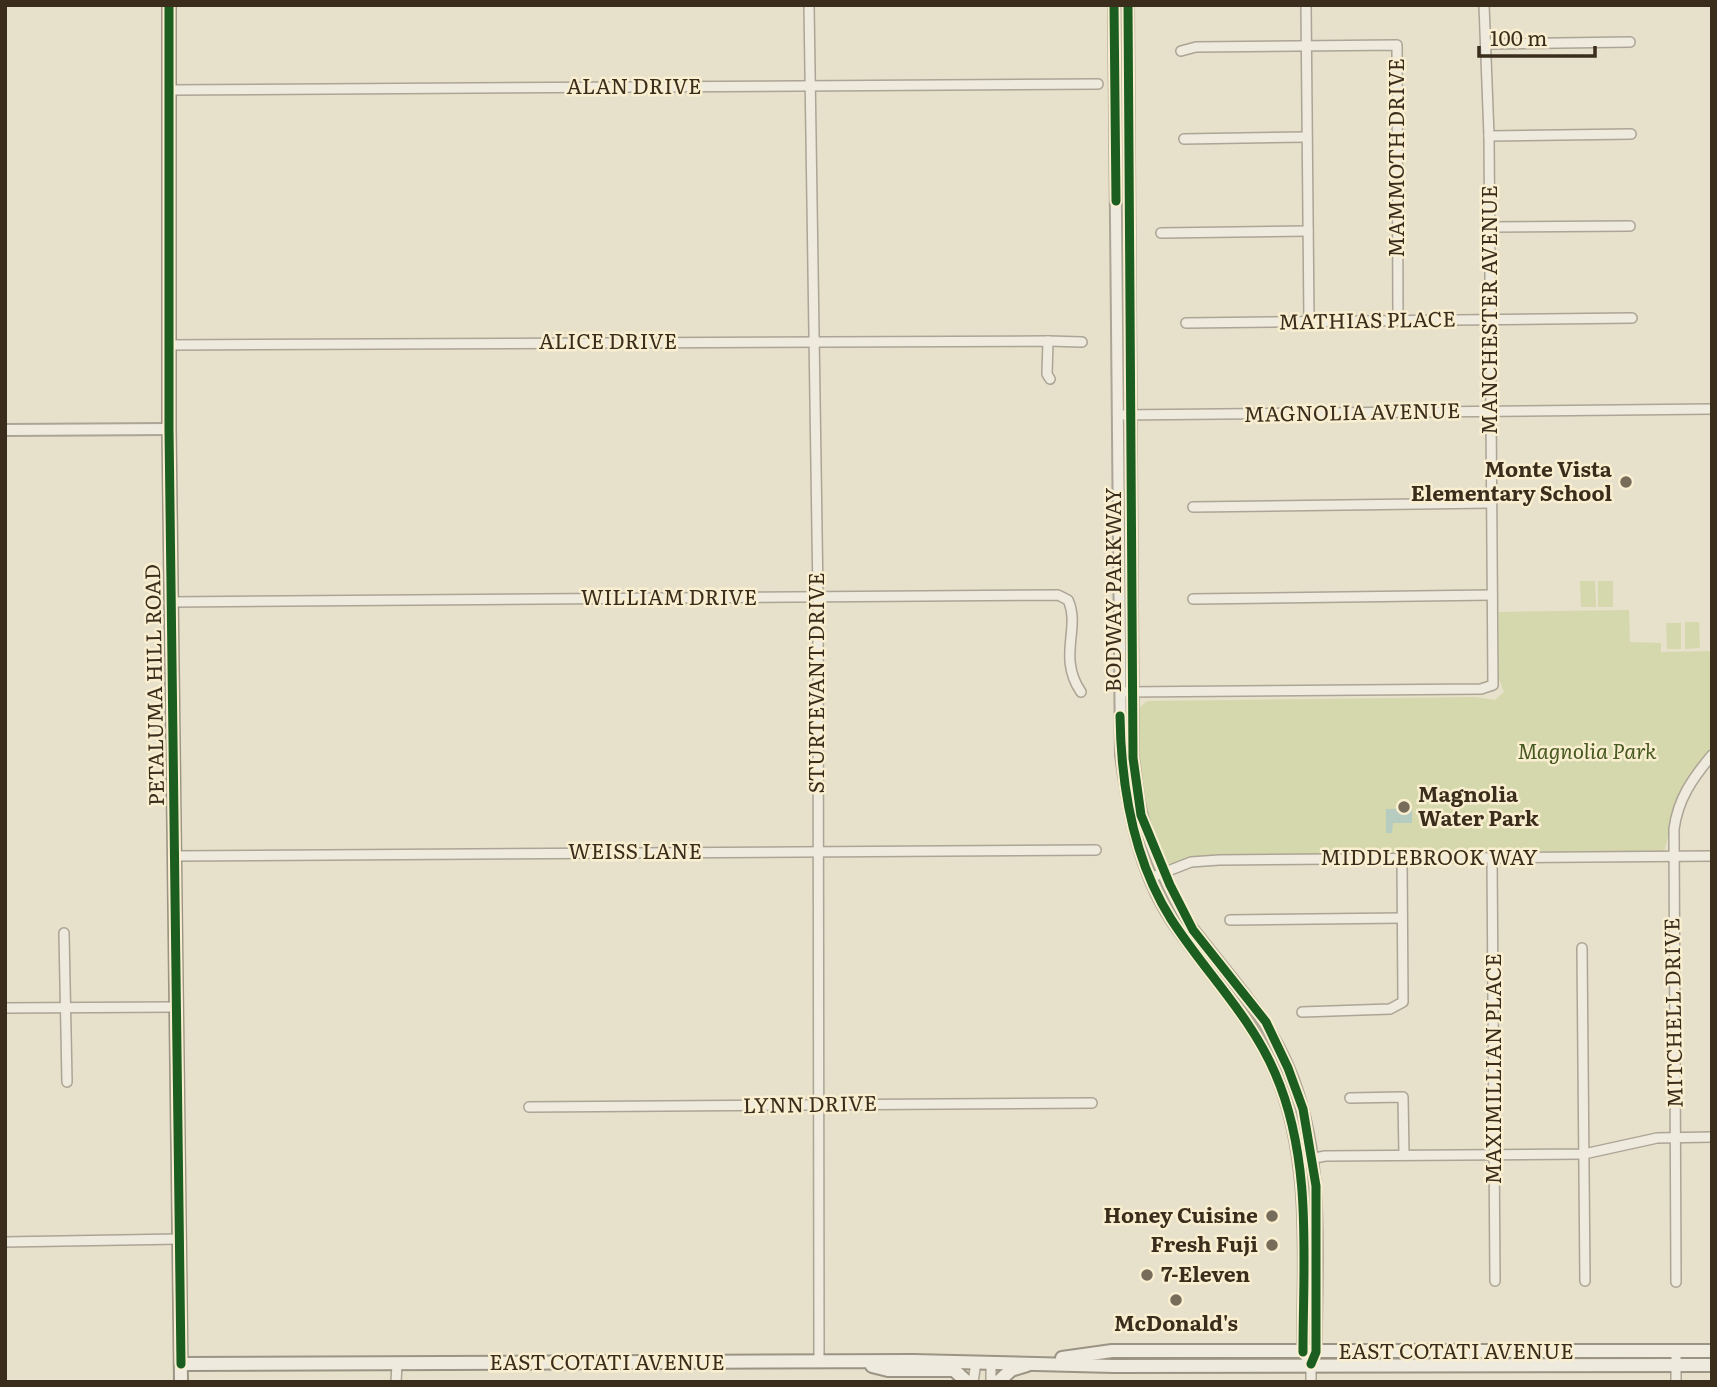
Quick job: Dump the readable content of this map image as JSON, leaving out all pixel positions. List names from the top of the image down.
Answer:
{
  "streets": {
    "main road": ["PETALUMA HILL ROAD", "EAST COTATI AVENUE"],
    "street": [
      "ALAN DRIVE",
      "MAMMOTH DRIVE",
      "MANCHESTER AVENUE",
      "MATHIAS PLACE",
      "ALICE DRIVE",
      "MAGNOLIA AVENUE",
      "BODWAY PARKWAY",
      "WILLIAM DRIVE",
      "STURTEVANT DRIVE",
      "WEISS LANE",
      "MIDDLEBROOK WAY",
      "MITCHELL DRIVE",
      "MAXIMILLIAN PLACE",
      "LYNN DRIVE"
    ]
  },
  "crossings": [
    ["ALAN DRIVE", "STURTEVANT DRIVE"],
    ["ALAN DRIVE", "PETALUMA HILL ROAD"],
    ["MAMMOTH DRIVE", "MATHIAS PLACE"],
    ["MANCHESTER AVENUE", "MATHIAS PLACE"],
    ["MANCHESTER AVENUE", "MAGNOLIA AVENUE"],
    ["MANCHESTER AVENUE", "BODWAY PARKWAY"],
    ["ALICE DRIVE", "STURTEVANT DRIVE"],
    ["ALICE DRIVE", "PETALUMA HILL ROAD"],
    ["MAGNOLIA AVENUE", "BODWAY PARKWAY"],
    ["BODWAY PARKWAY", "MIDDLEBROOK WAY"],
    ["BODWAY PARKWAY", "EAST COTATI AVENUE"],
    ["WILLIAM DRIVE", "STURTEVANT DRIVE"],
    ["WILLIAM DRIVE", "PETALUMA HILL ROAD"],
    ["STURTEVANT DRIVE", "WEISS LANE"],
    ["STURTEVANT DRIVE", "LYNN DRIVE"],
    ["STURTEVANT DRIVE", "EAST COTATI AVENUE"],
    ["PETALUMA HILL ROAD", "WEISS LANE"],
    ["PETALUMA HILL ROAD", "EAST COTATI AVENUE"],
    ["MIDDLEBROOK WAY", "MITCHELL DRIVE"],
    ["MIDDLEBROOK WAY", "MAXIMILLIAN PLACE"]
  ],
  "parks": ["Magnolia Park"],
  "places": [
    "Monte Vista Elementary School",
    "Magnolia Water Park",
    "Honey Cuisine",
    "Fresh Fuji",
    "7-Eleven",
    "McDonald's"
  ],
  "scale_bar": "100 m"
}
